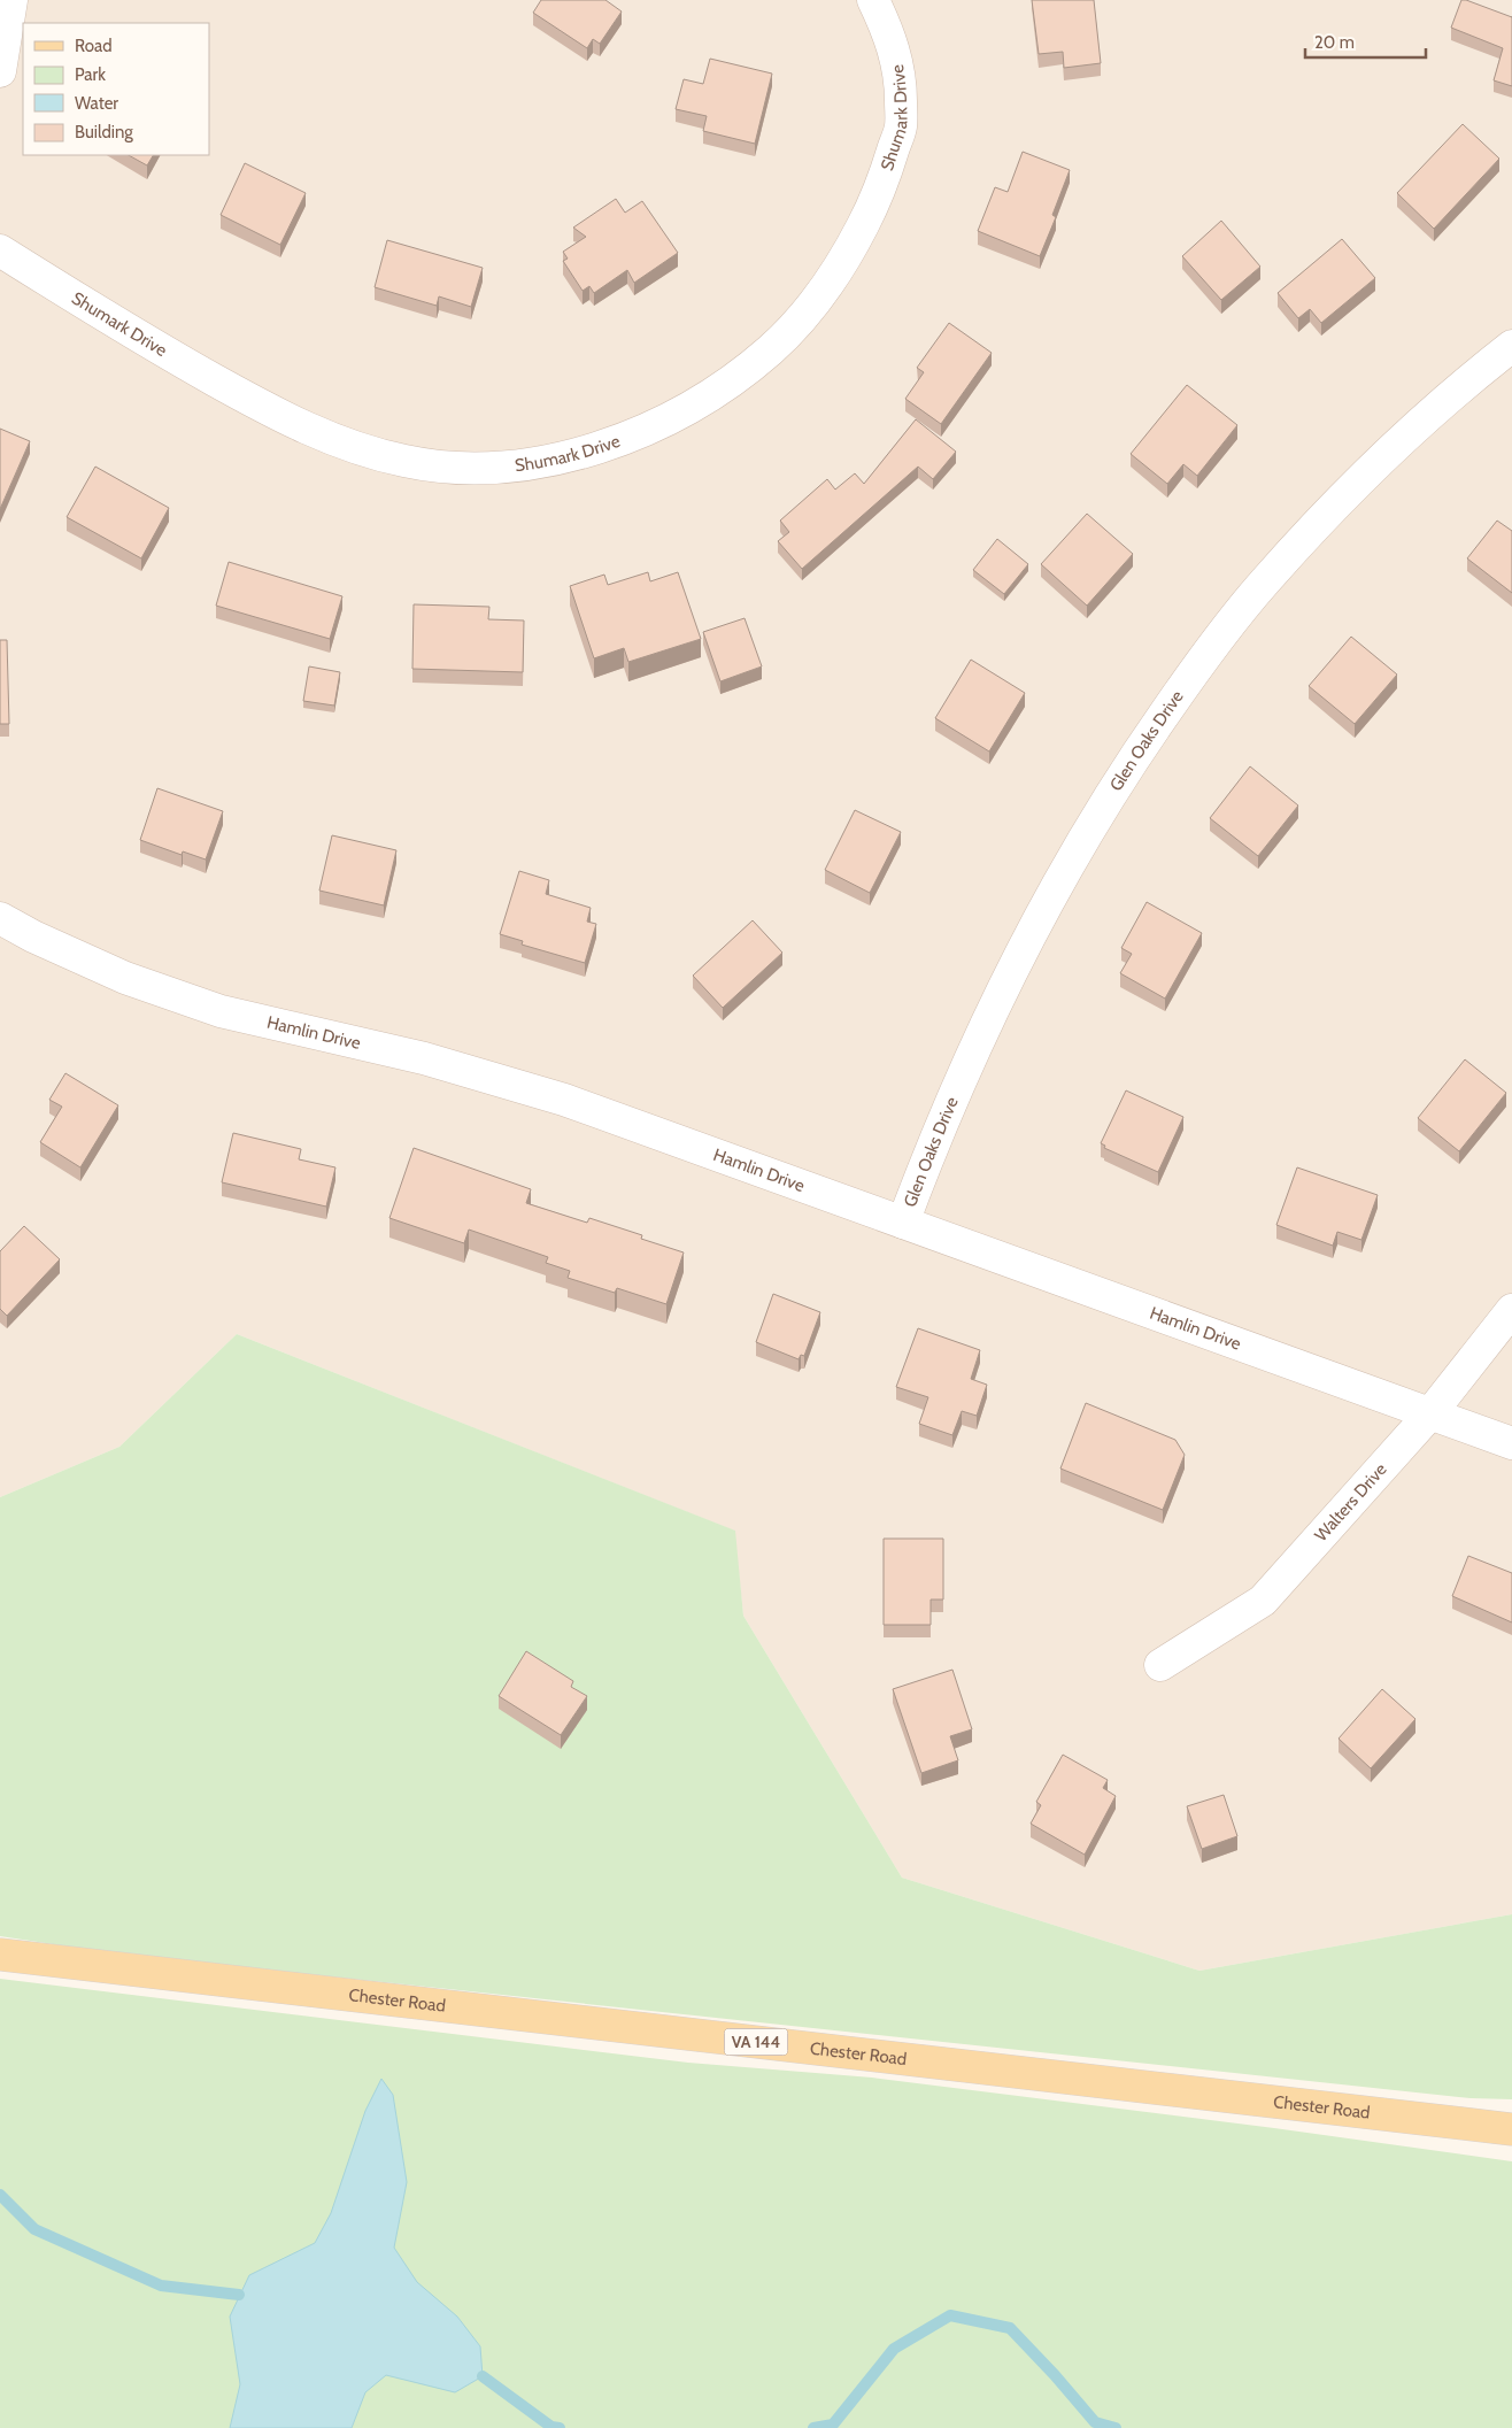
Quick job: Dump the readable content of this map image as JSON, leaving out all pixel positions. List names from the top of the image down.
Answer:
{
  "streets": {
    "main road": ["Chester Road", "VA 144"],
    "street": [
      "Shumark Drive",
      "Glen Oaks Drive",
      "Hamlin Drive",
      "Walters Drive"
    ]
  },
  "crossings": [
    ["Glen Oaks Drive", "Hamlin Drive"],
    ["Hamlin Drive", "Walters Drive"]
  ],
  "legend": [
    "Road",
    "Park",
    "Water",
    "Building"
  ],
  "scale_bar": "20 m"
}
